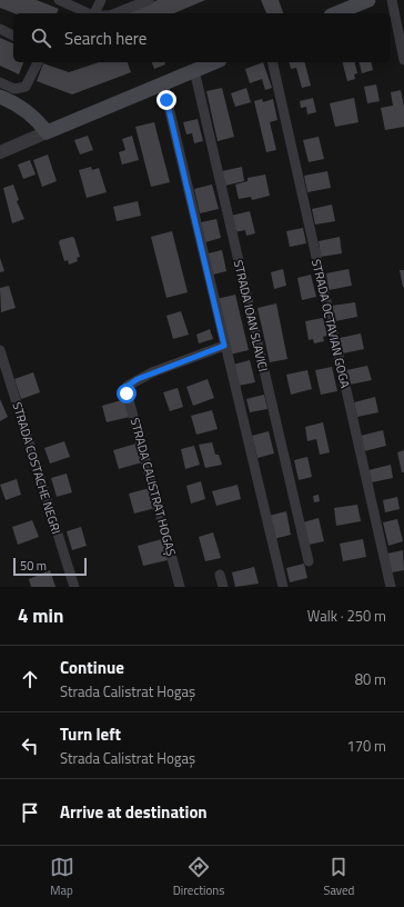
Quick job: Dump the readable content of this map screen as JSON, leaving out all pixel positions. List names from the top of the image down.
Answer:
{
  "streets": {
    "street": [
      "STRADA IOAN SLAVICI",
      "STRADA OCTAVIAN GOGA",
      "STRADA COSTACHE NEGRI",
      "STRADA CALISTRAT HOGAȘ"
    ]
  },
  "scale_bar": "50 m",
  "page": {
    "search": "Search here",
    "scale": "50 m",
    "heading": ["4 min", "Walk · 250 m"],
    "list": [
      ["Continue", "Strada Calistrat Hogaș", "80 m"],
      ["Turn left", "Strada Calistrat Hogaș", "170 m"],
      "Arrive at destination"
    ],
    "nav": ["Map", "Directions", "Saved"]
  }
}
